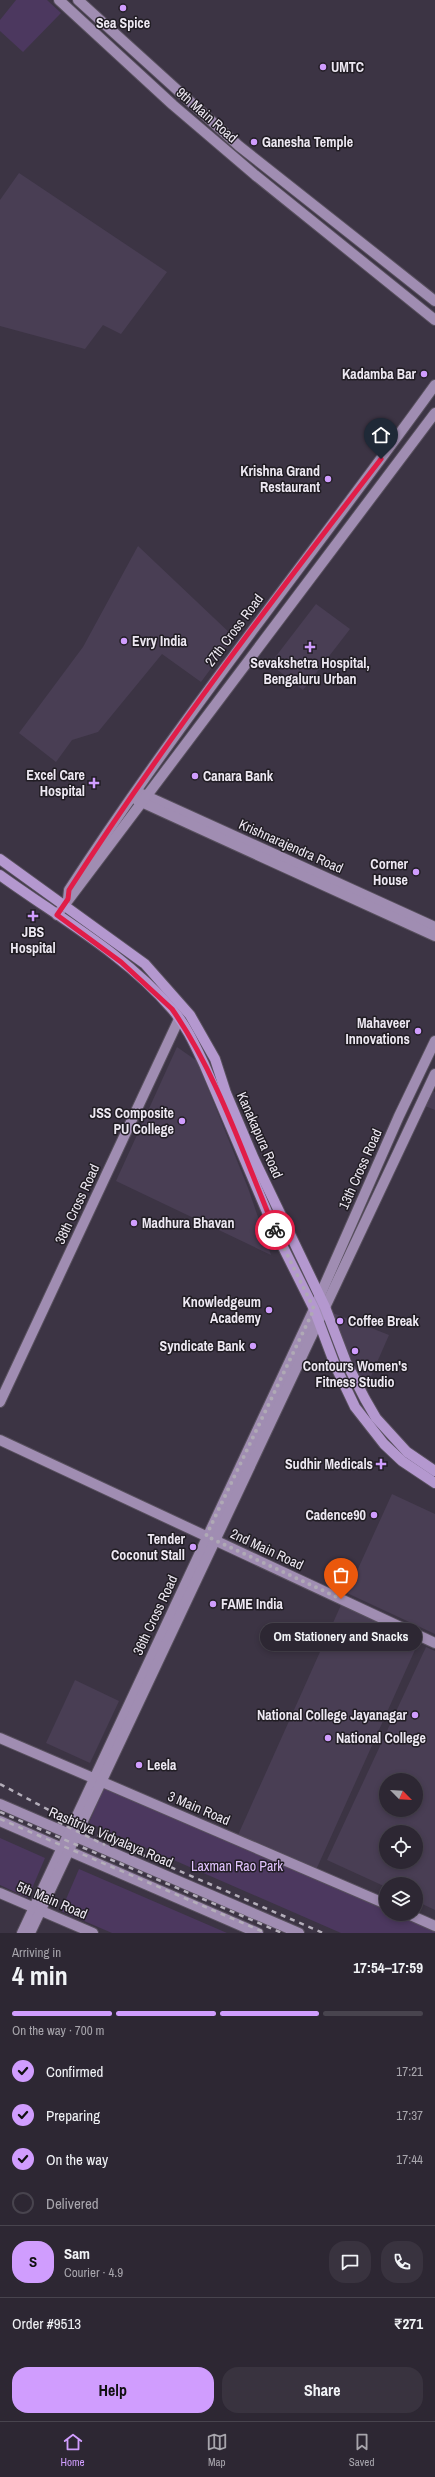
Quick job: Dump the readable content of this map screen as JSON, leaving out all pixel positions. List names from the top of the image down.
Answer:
{
  "streets": {
    "main road": [
      "9th Main Road",
      "27th Cross Road",
      "Krishnarajendra Road",
      "Kanakapura Road",
      "13th Cross Road",
      "38th Cross Road",
      "2nd Main Road",
      "36th Cross Road",
      "3 Main Road",
      "Rashtriya Vidyalaya Road",
      "5th Main Road"
    ]
  },
  "crossings": [
    ["27th Cross Road", "Krishnarajendra Road"],
    ["27th Cross Road", "Kanakapura Road"],
    ["Kanakapura Road", "13th Cross Road"],
    ["Kanakapura Road", "38th Cross Road"],
    ["Kanakapura Road", "36th Cross Road"],
    ["13th Cross Road", "36th Cross Road"],
    ["2nd Main Road", "36th Cross Road"],
    ["36th Cross Road", "3 Main Road"],
    ["36th Cross Road", "Rashtriya Vidyalaya Road"],
    ["36th Cross Road", "5th Main Road"]
  ],
  "parks": ["Laxman Rao Park"],
  "places": {
    "other": [
      "Sea Spice",
      "UMTC",
      "Ganesha Temple",
      "Kadamba Bar",
      "Krishna Grand Restaurant",
      "Evry India",
      "Canara Bank",
      "Corner House",
      "Mahaveer Innovations",
      "JSS Composite PU College",
      "Madhura Bhavan",
      "Knowledgeum Academy",
      "Coffee Break",
      "Syndicate Bank",
      "Contours Women's Fitness Studio",
      "Cadence90",
      "Tender Coconut Stall",
      "Om Stationery and Snacks",
      "FAME India",
      "National College Jayanagar",
      "National College",
      "Leela"
    ],
    "health": [
      "Sevakshetra Hospital, Bengaluru Urban",
      "Excel Care Hospital",
      "JBS Hospital",
      "Sudhir Medicals"
    ]
  },
  "north": "bottom right",
  "page": {
    "bubble": "Om Stationery and Snacks",
    "heading": ["4 min", "Arriving in", "17:54–17:59"],
    "panel": [
      "Sam",
      "Courier · 4.9",
      "Order #9513",
      "₹271"
    ],
    "bar": "On the way · 700 m",
    "list": [
      ["Confirmed", "17:21"],
      ["Preparing", "17:37"],
      ["On the way", "17:44"],
      "Delivered"
    ],
    "round": "S",
    "buttons": ["Help", "Share"],
    "tabs": ["Home", "Map", "Saved"]
  }
}
